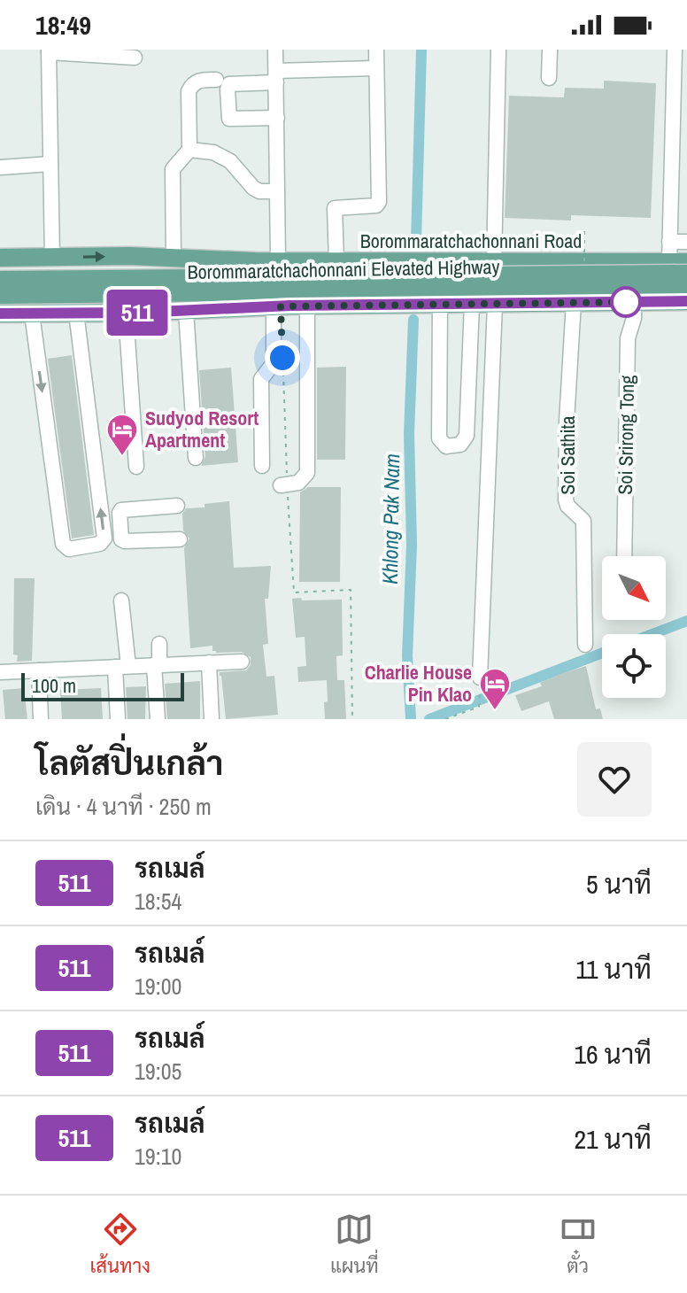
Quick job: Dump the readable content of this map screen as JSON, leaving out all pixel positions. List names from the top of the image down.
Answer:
{
  "streets": {
    "main road": ["Borommaratchachonnani Road", "Borommaratchachonnani Elevated Highway"],
    "street": ["Soi Srirong Tong", "Soi Sathita"]
  },
  "crossings": [
    ["Borommaratchachonnani Road", "Borommaratchachonnani Elevated Highway"]
  ],
  "water": ["Khlong Pak Nam"],
  "places": {
    "hotel": ["Sudyod Resort Apartment", "Charlie House Pin Klao"]
  },
  "lines": ["bus line 511"],
  "scale_bar": "100 m",
  "north": "bottom right",
  "page": {
    "status": "18:49",
    "on_map": "511",
    "scale": "100 m",
    "heading": ["โลตัสปิ่นเกล้า", "เดิน · 4 นาที · 250 m"],
    "list": [
      {
        "mark": "511",
        "name": "รถเมล์",
        "note": "18:54",
        "value": "5 นาที"
      },
      {
        "mark": "511",
        "name": "รถเมล์",
        "note": "19:00",
        "value": "11 นาที"
      },
      {
        "mark": "511",
        "name": "รถเมล์",
        "note": "19:05",
        "value": "16 นาที"
      },
      {
        "mark": "511",
        "name": "รถเมล์",
        "note": "19:10",
        "value": "21 นาที"
      }
    ],
    "tabs": ["เส้นทาง", "แผนที่", "ตั๋ว"]
  }
}
